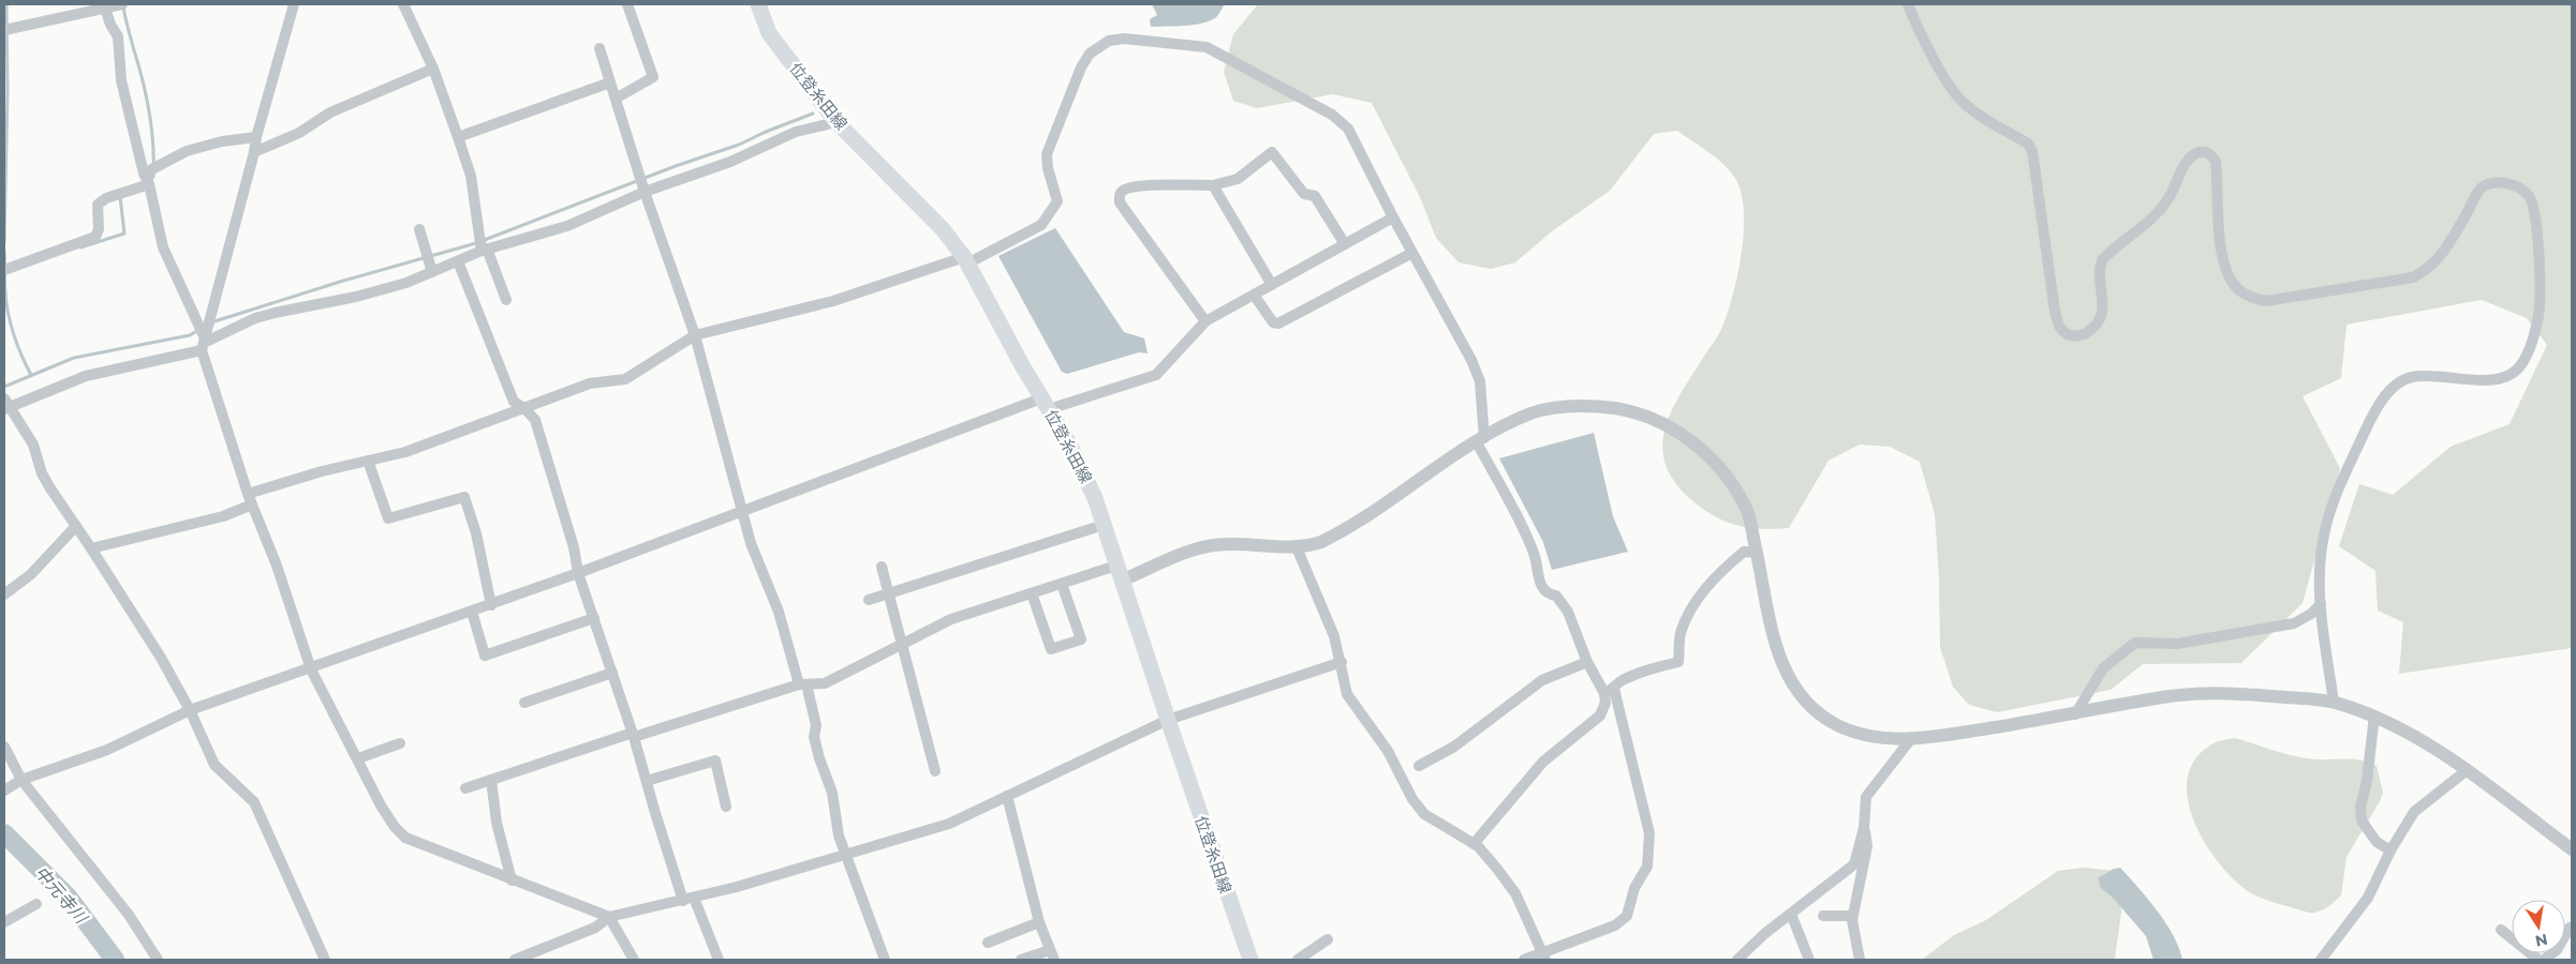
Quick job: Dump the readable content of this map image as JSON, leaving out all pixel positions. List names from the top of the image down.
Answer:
{
  "streets": {
    "main road": ["位登糸田線"]
  },
  "water": ["中元寺川"],
  "north": "bottom"
}
